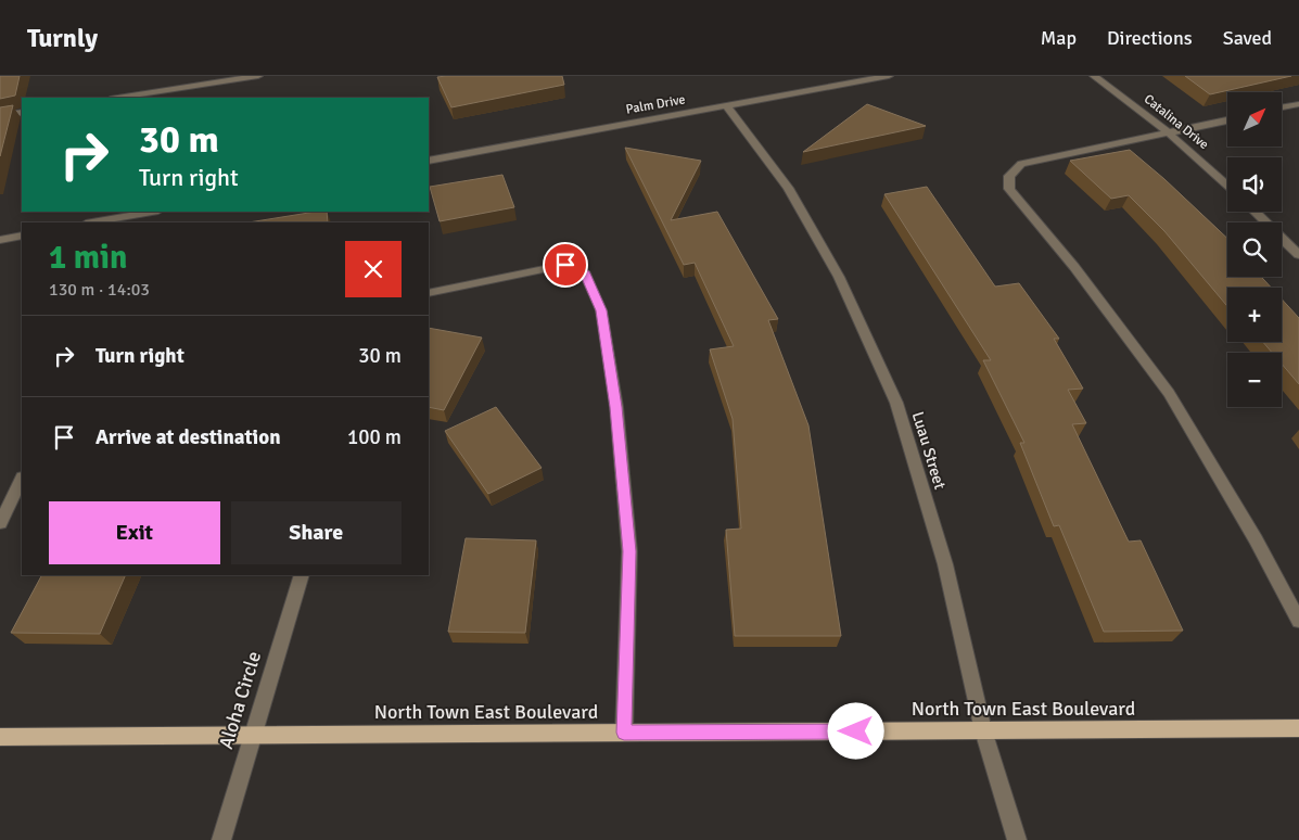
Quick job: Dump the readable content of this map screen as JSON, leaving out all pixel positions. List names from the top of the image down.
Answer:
{
  "streets": {
    "main road": ["North Town East Boulevard"],
    "street": [
      "Palm Drive",
      "Catalina Drive",
      "Luau Street",
      "Aloha Circle"
    ]
  },
  "crossings": [
    ["Palm Drive", "Luau Street"],
    ["Luau Street", "North Town East Boulevard"],
    ["Aloha Circle", "North Town East Boulevard"]
  ],
  "north": "top right",
  "page": {
    "header": "Turnly",
    "nav": ["Map", "Directions", "Saved"],
    "map_buttons": ["+", "−"],
    "turn": ["30 m", "Turn right"],
    "heading": ["1 min", "130 m · 14:03"],
    "list": [
      {
        "name": "Turn right",
        "value": "30 m"
      },
      {
        "name": "Arrive at destination",
        "value": "100 m"
      }
    ],
    "buttons": ["Exit", "Share"]
  }
}
